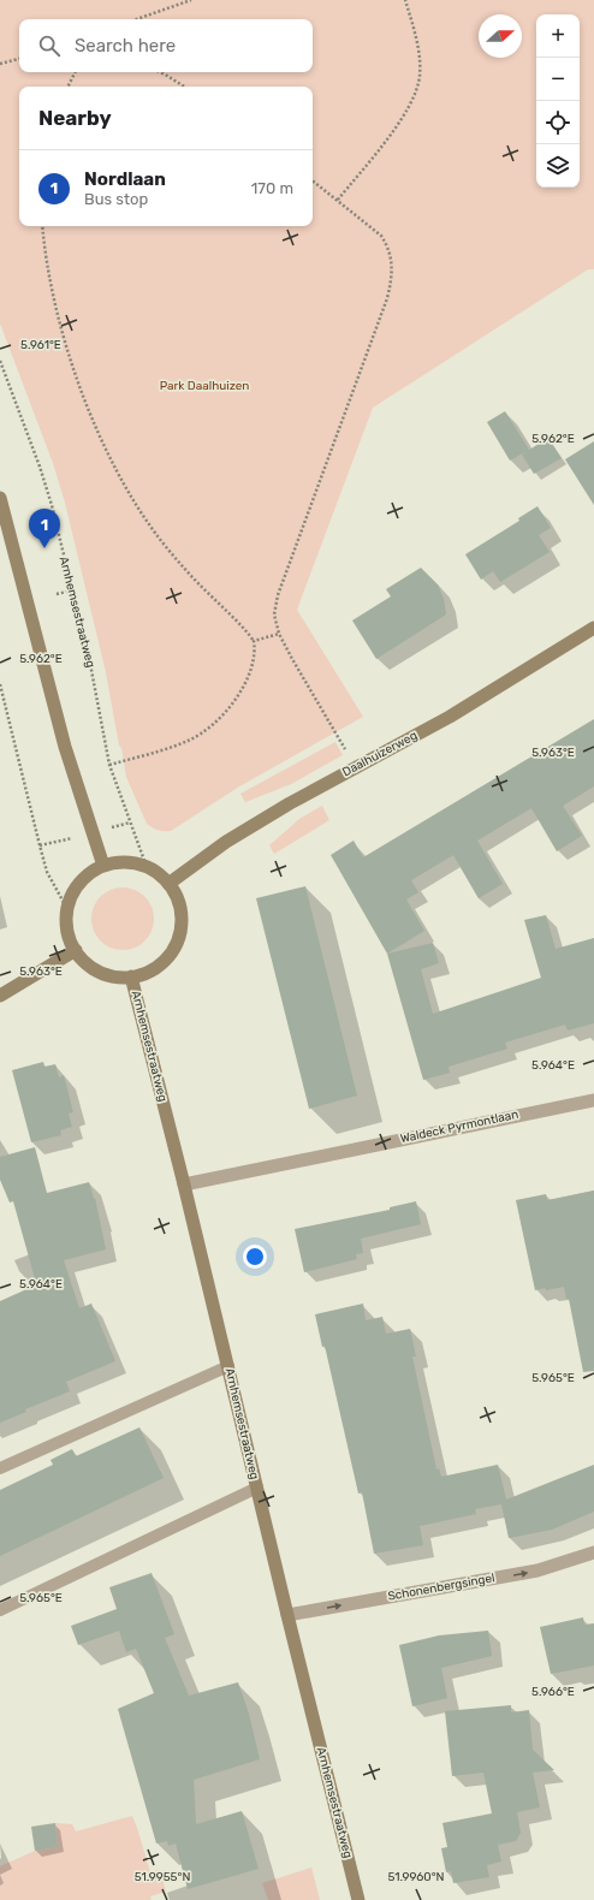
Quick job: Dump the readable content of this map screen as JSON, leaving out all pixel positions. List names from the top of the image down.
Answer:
{
  "streets": {
    "main road": ["Arnhemsestraatweg", "Daalhuizerweg"],
    "street": ["Waldeck Pyrmontlaan", "Schonenbergsingel"]
  },
  "crossings": [
    ["Arnhemsestraatweg", "Daalhuizerweg"],
    ["Arnhemsestraatweg", "Waldeck Pyrmontlaan"],
    ["Arnhemsestraatweg", "Schonenbergsingel"]
  ],
  "one_way": ["Schonenbergsingel"],
  "parks": ["Park Daalhuizen"],
  "north": "right",
  "page": {
    "map_buttons": ["+", "−"],
    "search": "Search here",
    "heading": "Nearby",
    "list": [
      {
        "mark": "1",
        "name": "Nordlaan",
        "note": "Bus stop",
        "value": "170 m"
      }
    ],
    "pins": "1"
  },
  "coordinates": [
    "5.961°E",
    "5.962°E",
    "5.963°E",
    "5.964°E",
    "5.965°E",
    "5.966°E",
    "51.9955°N",
    "51.9960°N"
  ]
}
